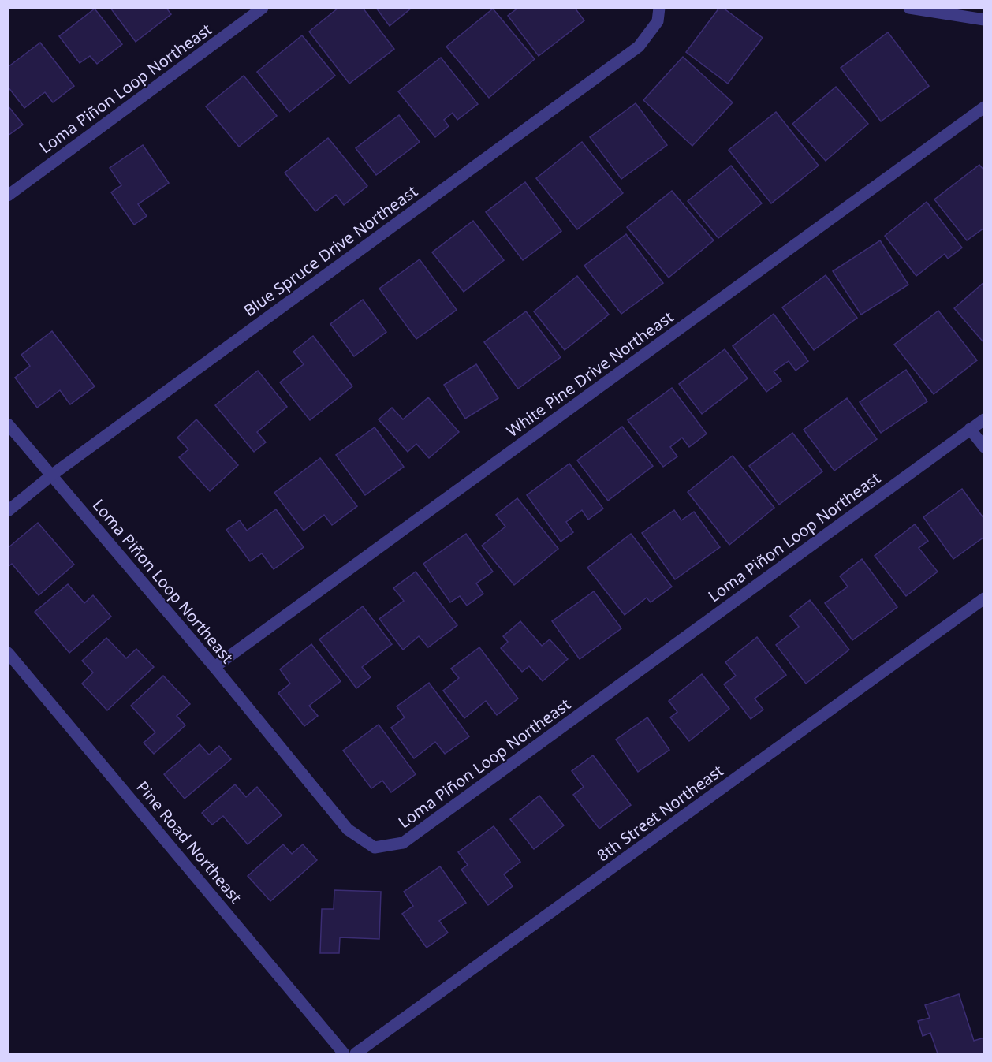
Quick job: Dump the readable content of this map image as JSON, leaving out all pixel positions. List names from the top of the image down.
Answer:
{
  "streets": {
    "street": [
      "Loma Piñon Loop Northeast",
      "Blue Spruce Drive Northeast",
      "White Pine Drive Northeast",
      "8th Street Northeast",
      "Pine Road Northeast"
    ]
  },
  "crossings": [
    ["Loma Piñon Loop Northeast", "Blue Spruce Drive Northeast"],
    ["Loma Piñon Loop Northeast", "White Pine Drive Northeast"]
  ]
}
